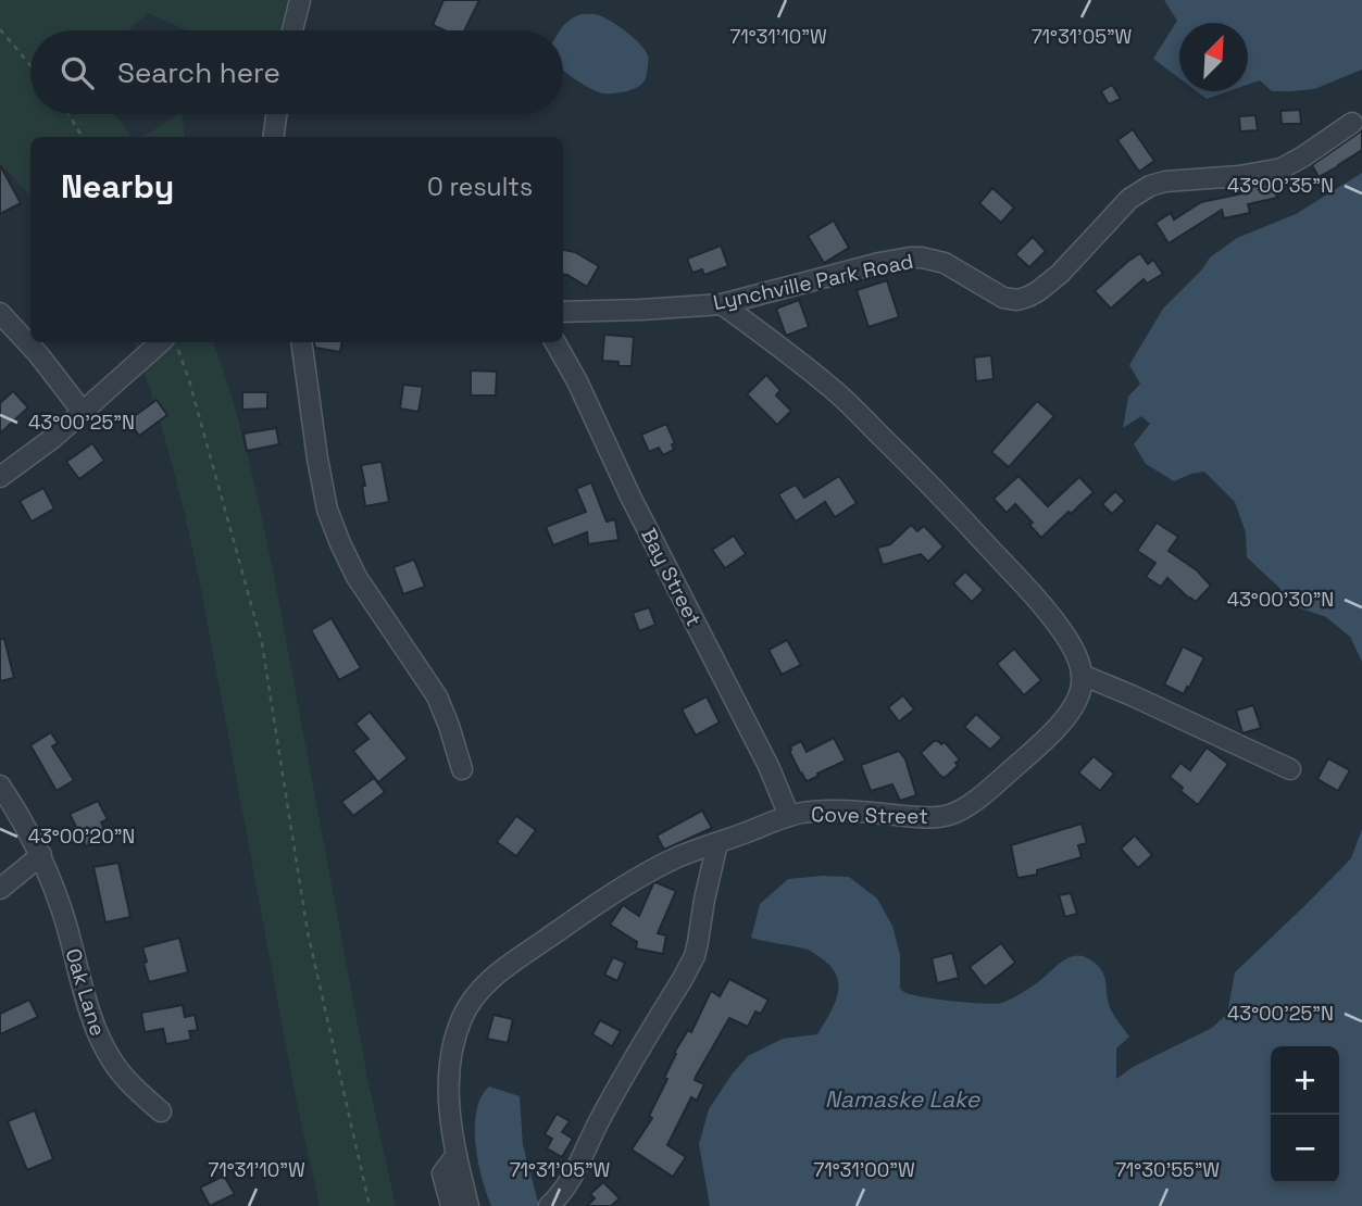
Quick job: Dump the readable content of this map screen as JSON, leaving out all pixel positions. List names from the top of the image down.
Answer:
{
  "streets": {
    "street": [
      "Lynchville Park Road",
      "Bay Street",
      "Cove Street",
      "Oak Lane"
    ]
  },
  "crossings": [
    ["Bay Street", "Cove Street"]
  ],
  "water": ["Namaske Lake"],
  "north": "top right",
  "page": {
    "search": "Search here",
    "heading": ["Nearby", "0 results"],
    "map_buttons": ["+", "−"]
  },
  "coordinates": [
    "71°31'10\"W",
    "71°31'05\"W",
    "43°00'35\"N",
    "43°00'25\"N",
    "43°00'30\"N",
    "43°00'20\"N",
    "71°31'00\"W",
    "71°30'55\"W"
  ]
}
